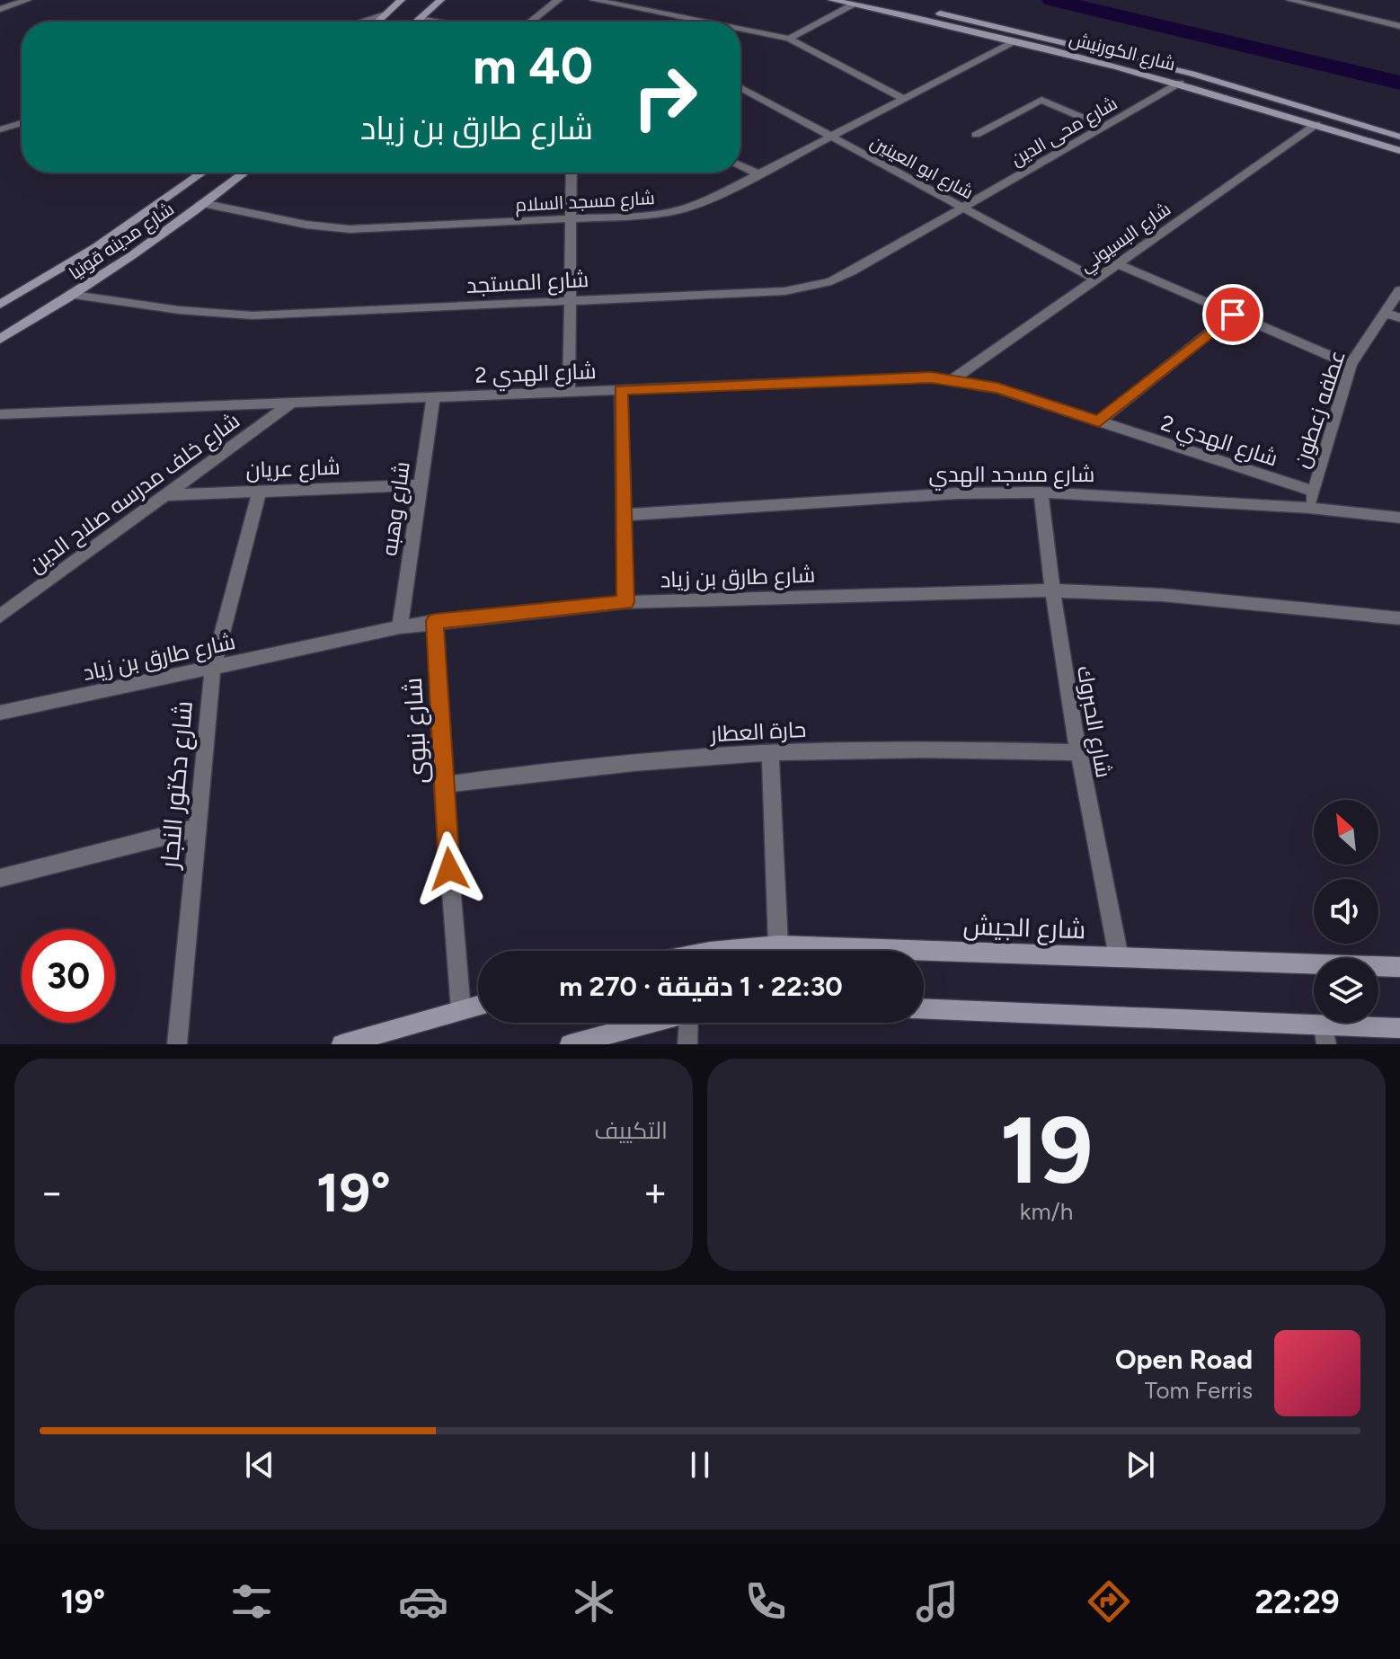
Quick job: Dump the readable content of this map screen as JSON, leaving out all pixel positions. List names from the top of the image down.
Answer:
{
  "streets": {
    "main road": ["شارع الكورنيش", "شارع مدينه قونيا", "شارع الجيش"],
    "street": [
      "شارع محى الدين",
      "شارع ابو العينين",
      "شارع مسجد السلام",
      "شارع البسيوني",
      "شارع المستجد",
      "شارع الهدي 2",
      "عطفه زعطون",
      "شارع عريان",
      "شارع مسجد الهدي",
      "شارع خلف مدرسه صلاح الدين",
      "شارع وهبه",
      "شارع طارق بن زياد",
      "شارع الحبروك",
      "شارع نبوى",
      "حارة العطار",
      "شارع دكتور النجار"
    ]
  },
  "crossings": [
    ["شارع الكورنيش", "شارع محى الدين"],
    ["شارع الكورنيش", "شارع مسجد السلام"],
    ["شارع الكورنيش", "شارع البسيوني"],
    ["شارع محى الدين", "شارع ابو العينين"],
    ["شارع محى الدين", "شارع المستجد"],
    ["شارع ابو العينين", "شارع مسجد السلام"],
    ["شارع ابو العينين", "شارع البسيوني"],
    ["شارع ابو العينين", "شارع المستجد"],
    ["شارع مسجد السلام", "شارع مدينه قونيا"],
    ["شارع البسيوني", "شارع الهدي 2"],
    ["شارع مدينه قونيا", "شارع المستجد"],
    ["شارع الهدي 2", "عطفه زعطون"],
    ["شارع الهدي 2", "شارع خلف مدرسه صلاح الدين"],
    ["شارع الهدي 2", "شارع وهبه"],
    ["عطفه زعطون", "شارع مسجد الهدي"],
    ["شارع عريان", "شارع خلف مدرسه صلاح الدين"],
    ["شارع عريان", "شارع وهبه"],
    ["شارع عريان", "شارع دكتور النجار"],
    ["شارع مسجد الهدي", "شارع الحبروك"],
    ["شارع وهبه", "شارع طارق بن زياد"],
    ["شارع طارق بن زياد", "شارع الحبروك"],
    ["شارع طارق بن زياد", "شارع نبوى"],
    ["شارع طارق بن زياد", "شارع دكتور النجار"],
    ["شارع الحبروك", "حارة العطار"],
    ["شارع الحبروك", "شارع الجيش"],
    ["شارع نبوى", "حارة العطار"]
  ],
  "north": "top left",
  "page": {
    "turn": ["40 m", "شارع طارق بن زياد"],
    "limit": "30",
    "trip": "22:30 · 1 دقيقة · 270 m",
    "tile": [
      ["19", "km/h"],
      "التكييف"
    ],
    "heat": ["−", "19°", "+"],
    "song": ["Open Road", "Tom Ferris"],
    "tabs": ["22:29", "19°"]
  }
}
